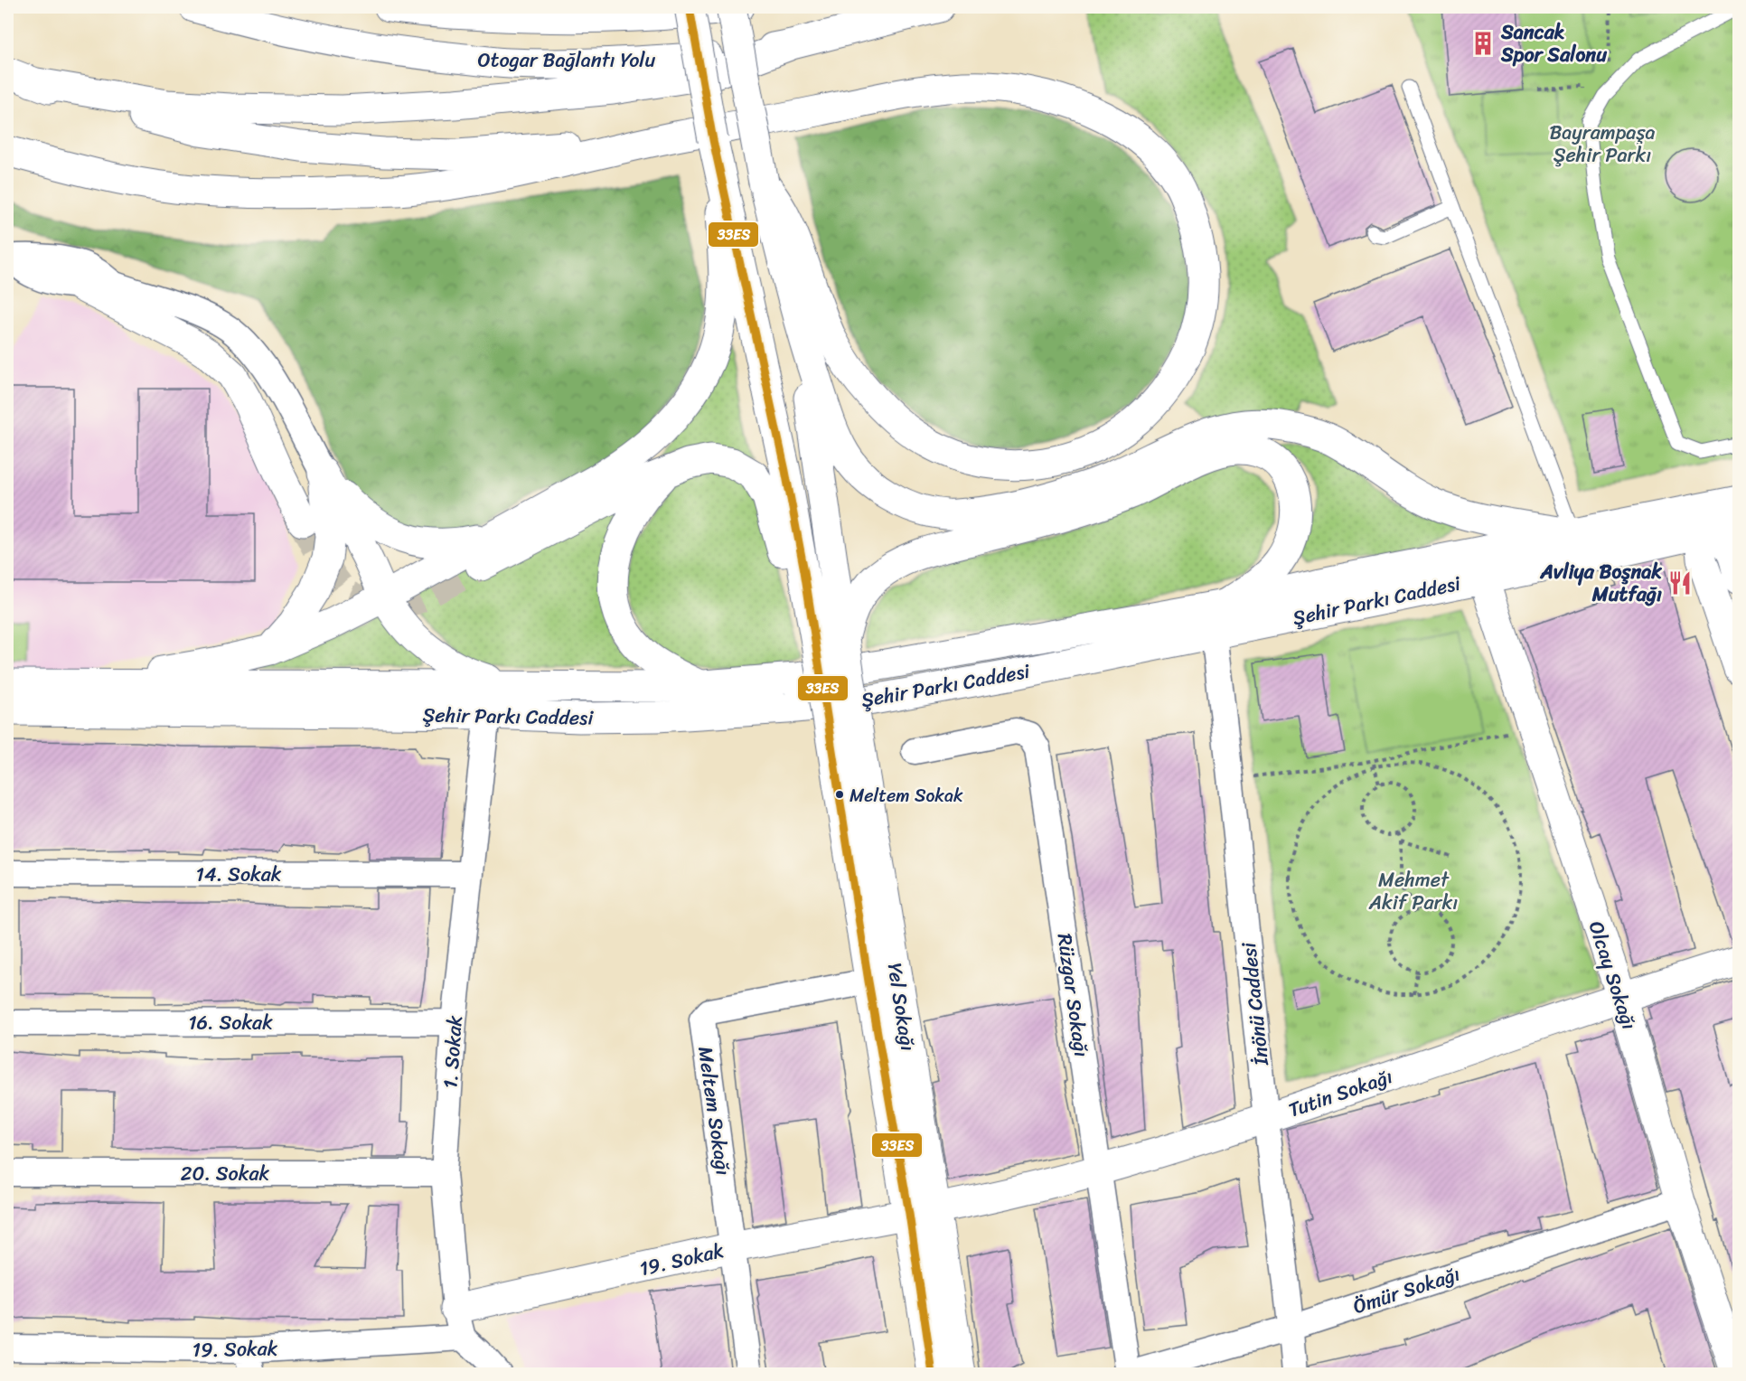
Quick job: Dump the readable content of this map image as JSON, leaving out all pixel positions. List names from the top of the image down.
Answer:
{
  "streets": {
    "main road": [
      "Otogar Bağlantı Yolu",
      "Şehir Parkı Caddesi",
      "Olcay Sokağı",
      "Yel Sokağı",
      "Tutin Sokağı",
      "19. Sokak"
    ],
    "street": [
      "14. Sokak",
      "Rüzgar Sokağı",
      "İnönü Caddesi",
      "16. Sokak",
      "1. Sokak",
      "Meltem Sokağı",
      "20. Sokak",
      "Ömür Sokağı"
    ]
  },
  "crossings": [
    ["Şehir Parkı Caddesi", "Olcay Sokağı"],
    ["Şehir Parkı Caddesi", "İnönü Caddesi"],
    ["Şehir Parkı Caddesi", "1. Sokak"],
    ["14. Sokak", "1. Sokak"],
    ["Olcay Sokağı", "Tutin Sokağı"],
    ["Olcay Sokağı", "Ömür Sokağı"],
    ["Rüzgar Sokağı", "Tutin Sokağı"],
    ["Rüzgar Sokağı", "Ömür Sokağı"],
    ["İnönü Caddesi", "Tutin Sokağı"],
    ["İnönü Caddesi", "Ömür Sokağı"],
    ["Yel Sokağı", "Tutin Sokağı"],
    ["Yel Sokağı", "Meltem Sokağı"],
    ["Yel Sokağı", "19. Sokak"],
    ["16. Sokak", "1. Sokak"],
    ["1. Sokak", "20. Sokak"],
    ["1. Sokak", "19. Sokak"],
    ["Tutin Sokağı", "19. Sokak"],
    ["Meltem Sokağı", "19. Sokak"]
  ],
  "parks": ["Bayrampaşa Şehir Parkı", "Mehmet Akif Parkı"],
  "places": {
    "building": ["Sancak Spor Salonu"],
    "restaurant": ["Avliya Boşnak Mutfağı"],
    "other": ["Meltem Sokak"]
  },
  "lines": ["transit line 33ES"]
}
